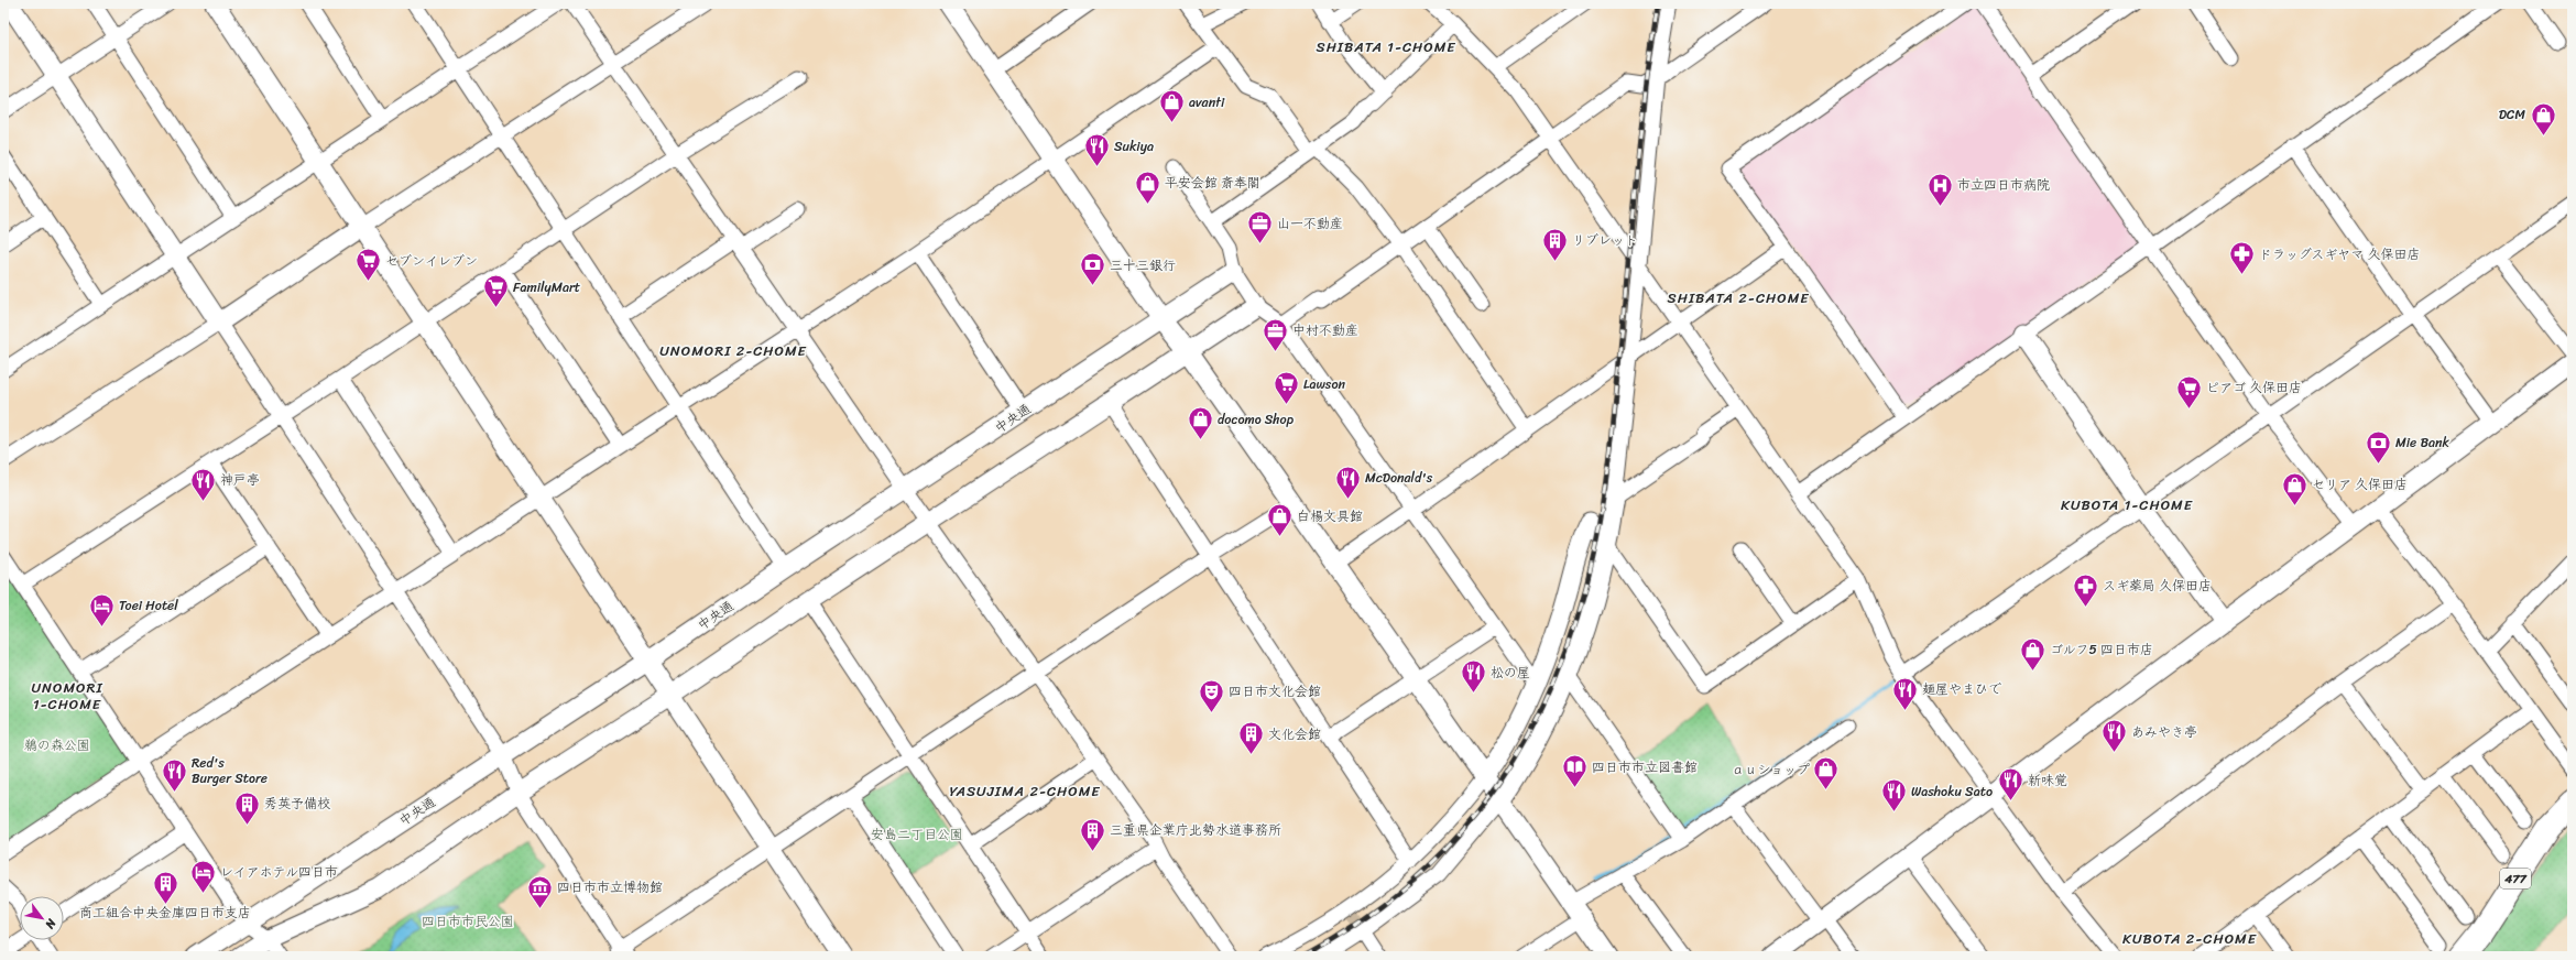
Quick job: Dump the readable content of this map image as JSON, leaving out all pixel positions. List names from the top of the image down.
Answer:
{
  "streets": {
    "highway": ["477"],
    "street": ["中央通"]
  },
  "districts": [
    "SHIBATA 1-CHOME",
    "SHIBATA 2-CHOME",
    "UNOMORI 2-CHOME",
    "KUBOTA 1-CHOME",
    "UNOMORI 1-CHOME",
    "YASUJIMA 2-CHOME",
    "KUBOTA 2-CHOME"
  ],
  "parks": ["鵜の森公園", "安島二丁目公園", "四日市市民公園"],
  "places": {
    "shop": [
      "avanti",
      "DCM",
      "平安会館 斎奉閣",
      "docomo Shop",
      "セリア 久保田店",
      "白楊文具館",
      "ゴルフ5 四日市店",
      "ａｕショップ"
    ],
    "restaurant": [
      "Sukiya",
      "McDonald's",
      "神戸亭",
      "松の屋",
      "麺屋やまひで",
      "あみやき亭",
      "Red's Burger Store",
      "新味覚",
      "Washoku Sato"
    ],
    "hospital": ["市立四日市病院"],
    "office": ["山一不動産", "中村不動産"],
    "building": [
      "リブレット",
      "文化会館",
      "秀英予備校",
      "三重県企業庁北勢水道事務所",
      "商工組合中央金庫四日市支店"
    ],
    "pharmacy": ["ドラッグスギヤマ 久保田店", "スギ薬局 久保田店"],
    "supermarket": [
      "セブンイレブン",
      "FamilyMart",
      "Lawson",
      "ピアゴ 久保田店"
    ],
    "bank": ["三十三銀行", "Mie Bank"],
    "hotel": ["Toei Hotel", "レイアホテル四日市"],
    "theatre": ["四日市文化会館"],
    "library": ["四日市市立図書館"],
    "museum": ["四日市市立博物館"]
  },
  "north": "bottom right"
}
